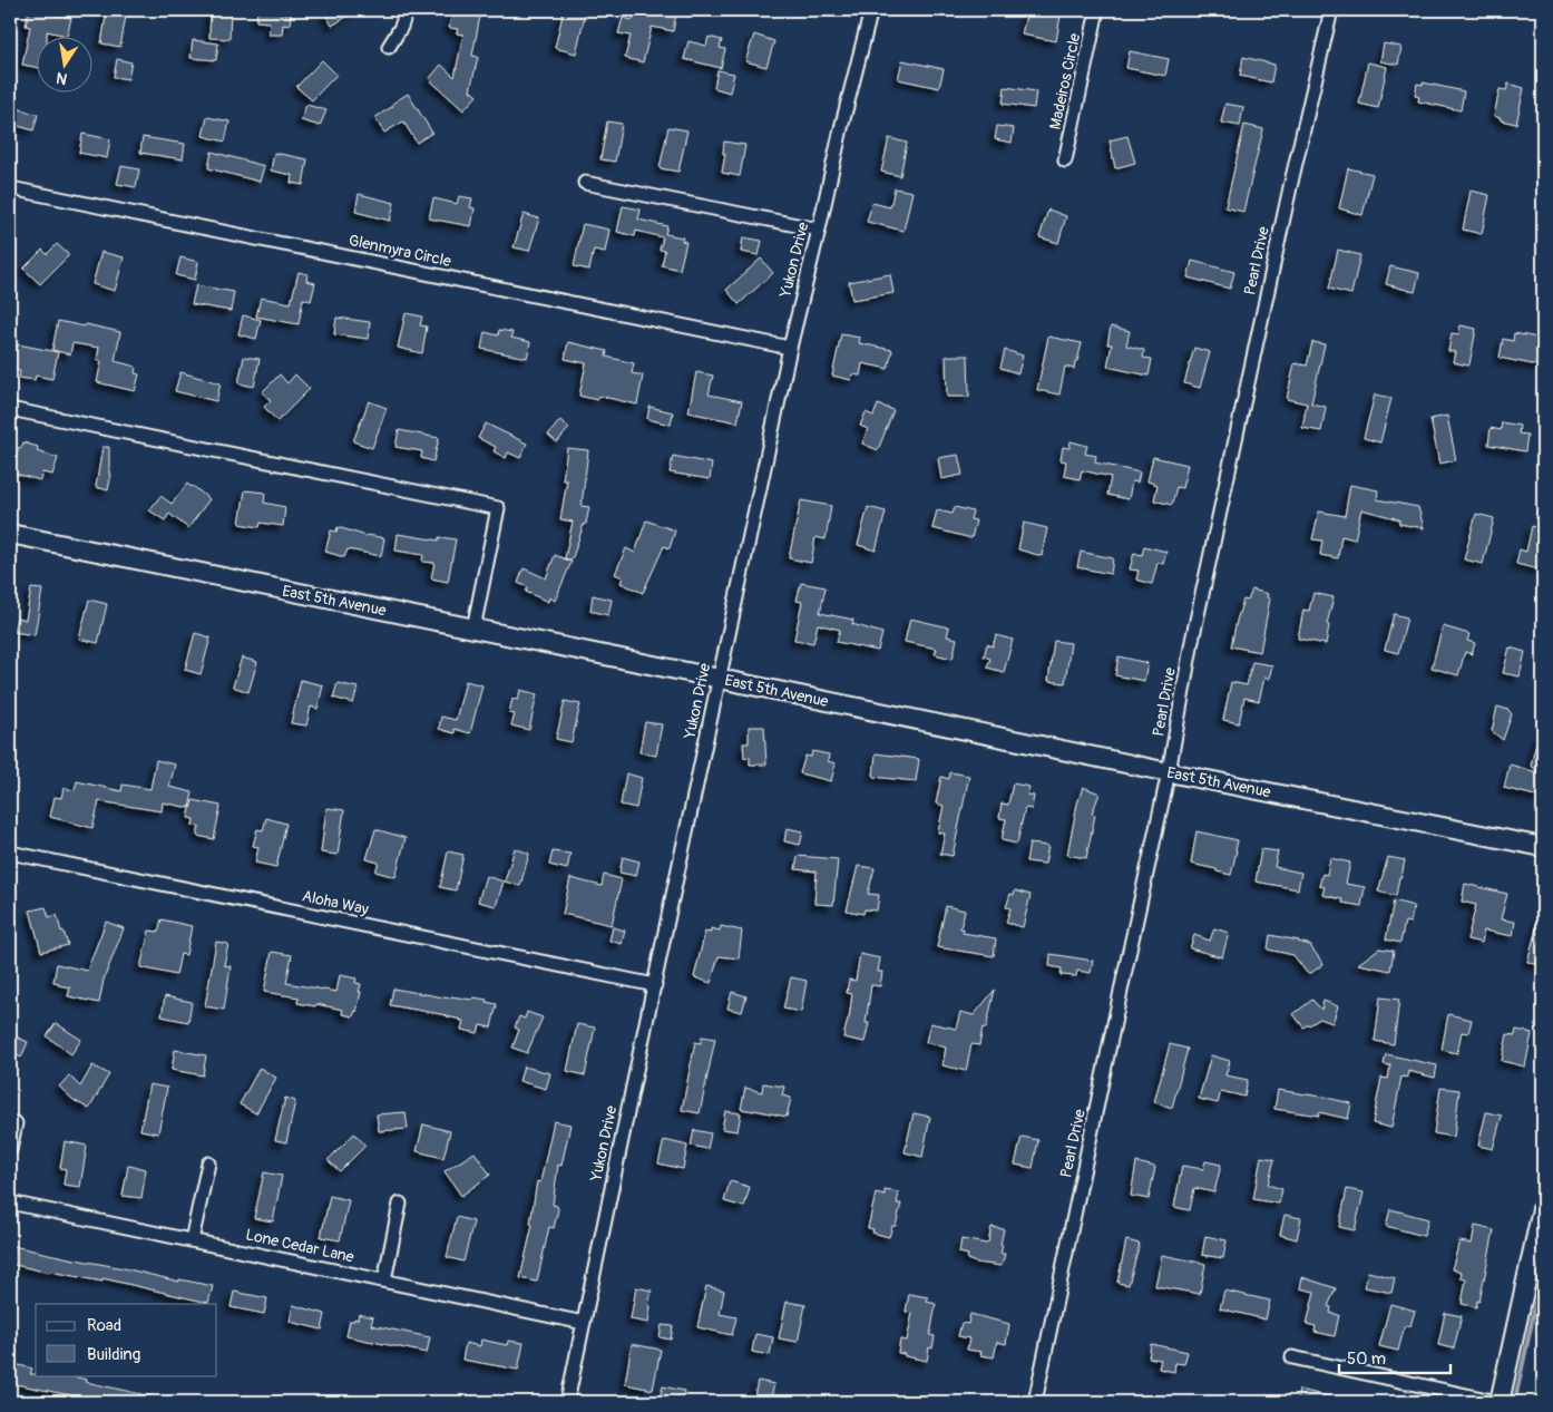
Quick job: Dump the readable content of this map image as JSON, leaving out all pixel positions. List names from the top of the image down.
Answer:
{
  "streets": {
    "street": [
      "Madeiros Circle",
      "Glenmyra Circle",
      "Yukon Drive",
      "Pearl Drive",
      "East 5th Avenue",
      "Aloha Way",
      "Lone Cedar Lane"
    ]
  },
  "crossings": [
    ["Glenmyra Circle", "Yukon Drive"],
    ["Yukon Drive", "East 5th Avenue"],
    ["Yukon Drive", "Aloha Way"],
    ["Yukon Drive", "Lone Cedar Lane"],
    ["Pearl Drive", "East 5th Avenue"]
  ],
  "legend": ["Road", "Building"],
  "scale_bar": "50 m",
  "north": "bottom"
}
